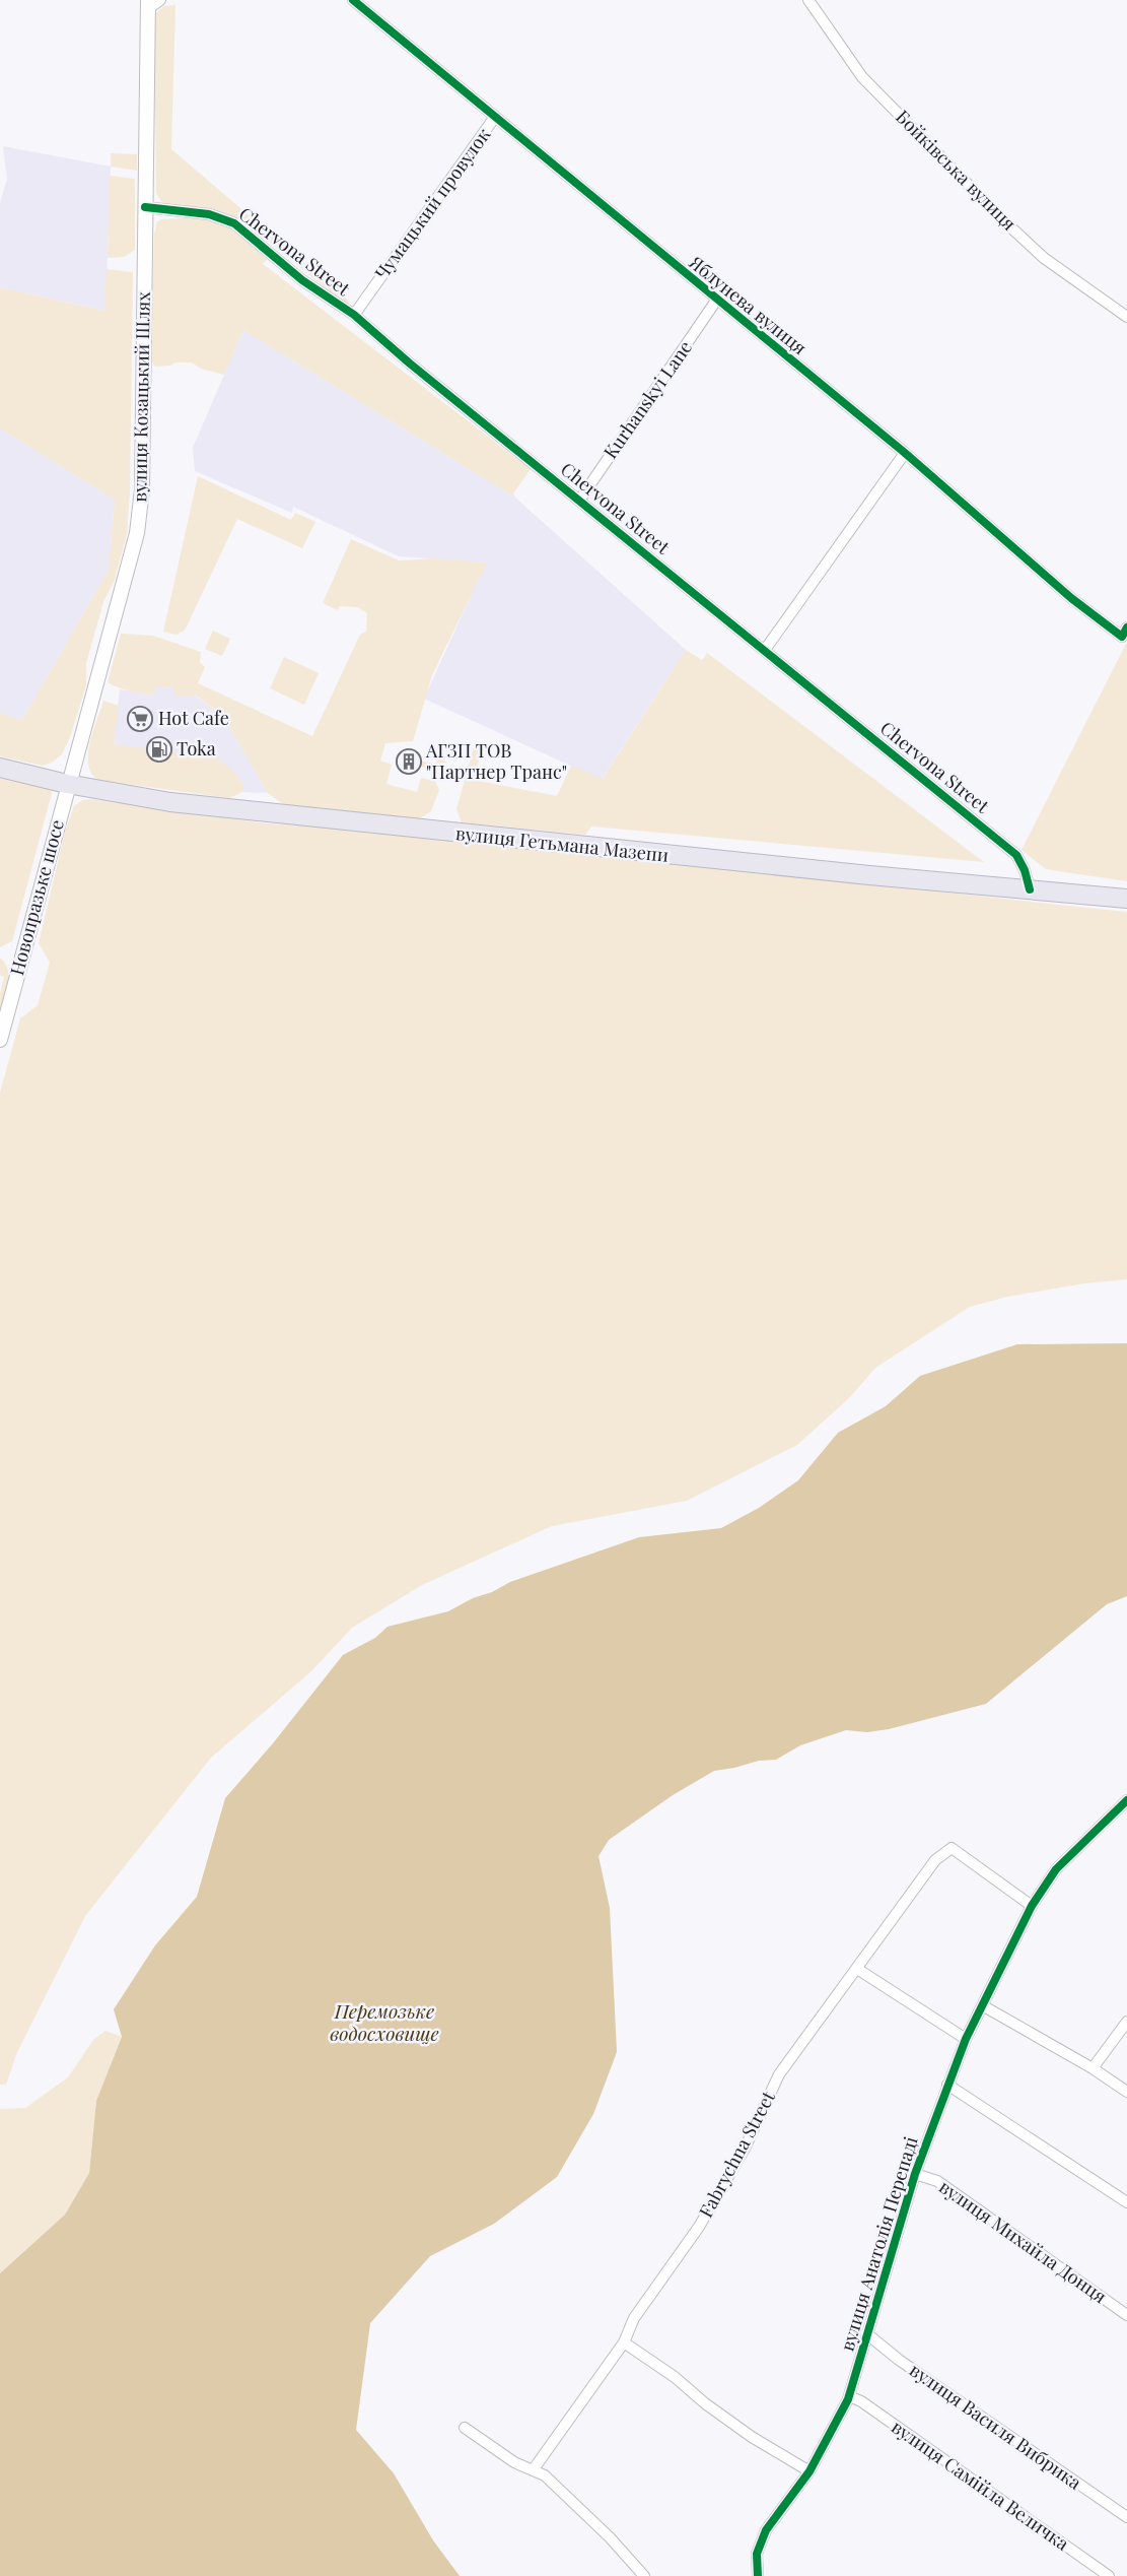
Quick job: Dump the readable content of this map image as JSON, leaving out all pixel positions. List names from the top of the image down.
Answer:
{
  "streets": {
    "highway": ["вулиця Гетьмана Мазепи"],
    "main road": ["вулиця Козацький Шлях", "Новопразьке шосе"],
    "street": [
      "Бойківська вулиця",
      "Чумацький провулок",
      "Chervona Street",
      "Яблунева вулиця",
      "Kurhanskyi Lane",
      "Fabrychna Street",
      "вулиця Михайла Донця",
      "вулиця Анатолія Перепаді",
      "вулиця Василя Вибрика",
      "вулиця Самійла Величка"
    ]
  },
  "crossings": [
    ["Чумацький провулок", "Chervona Street"],
    ["Чумацький провулок", "Яблунева вулиця"],
    ["Chervona Street", "вулиця Козацький Шлях"],
    ["Chervona Street", "Kurhanskyi Lane"],
    ["Chervona Street", "вулиця Гетьмана Мазепи"],
    ["Яблунева вулиця", "Kurhanskyi Lane"],
    ["вулиця Козацький Шлях", "вулиця Гетьмана Мазепи"],
    ["вулиця Козацький Шлях", "Новопразьке шосе"],
    ["вулиця Гетьмана Мазепи", "Новопразьке шосе"],
    ["Fabrychna Street", "вулиця Анатолія Перепаді"],
    ["вулиця Михайла Донця", "вулиця Анатолія Перепаді"],
    ["вулиця Анатолія Перепаді", "вулиця Василя Вибрика"],
    ["вулиця Анатолія Перепаді", "вулиця Самійла Величка"]
  ],
  "water": ["Перемозьке водосховище"],
  "places": {
    "supermarket": ["Hot Cafe"],
    "fuel station": ["Toka"],
    "building": ["АГЗП ТОВ \"Партнер Транс\""]
  }
}
